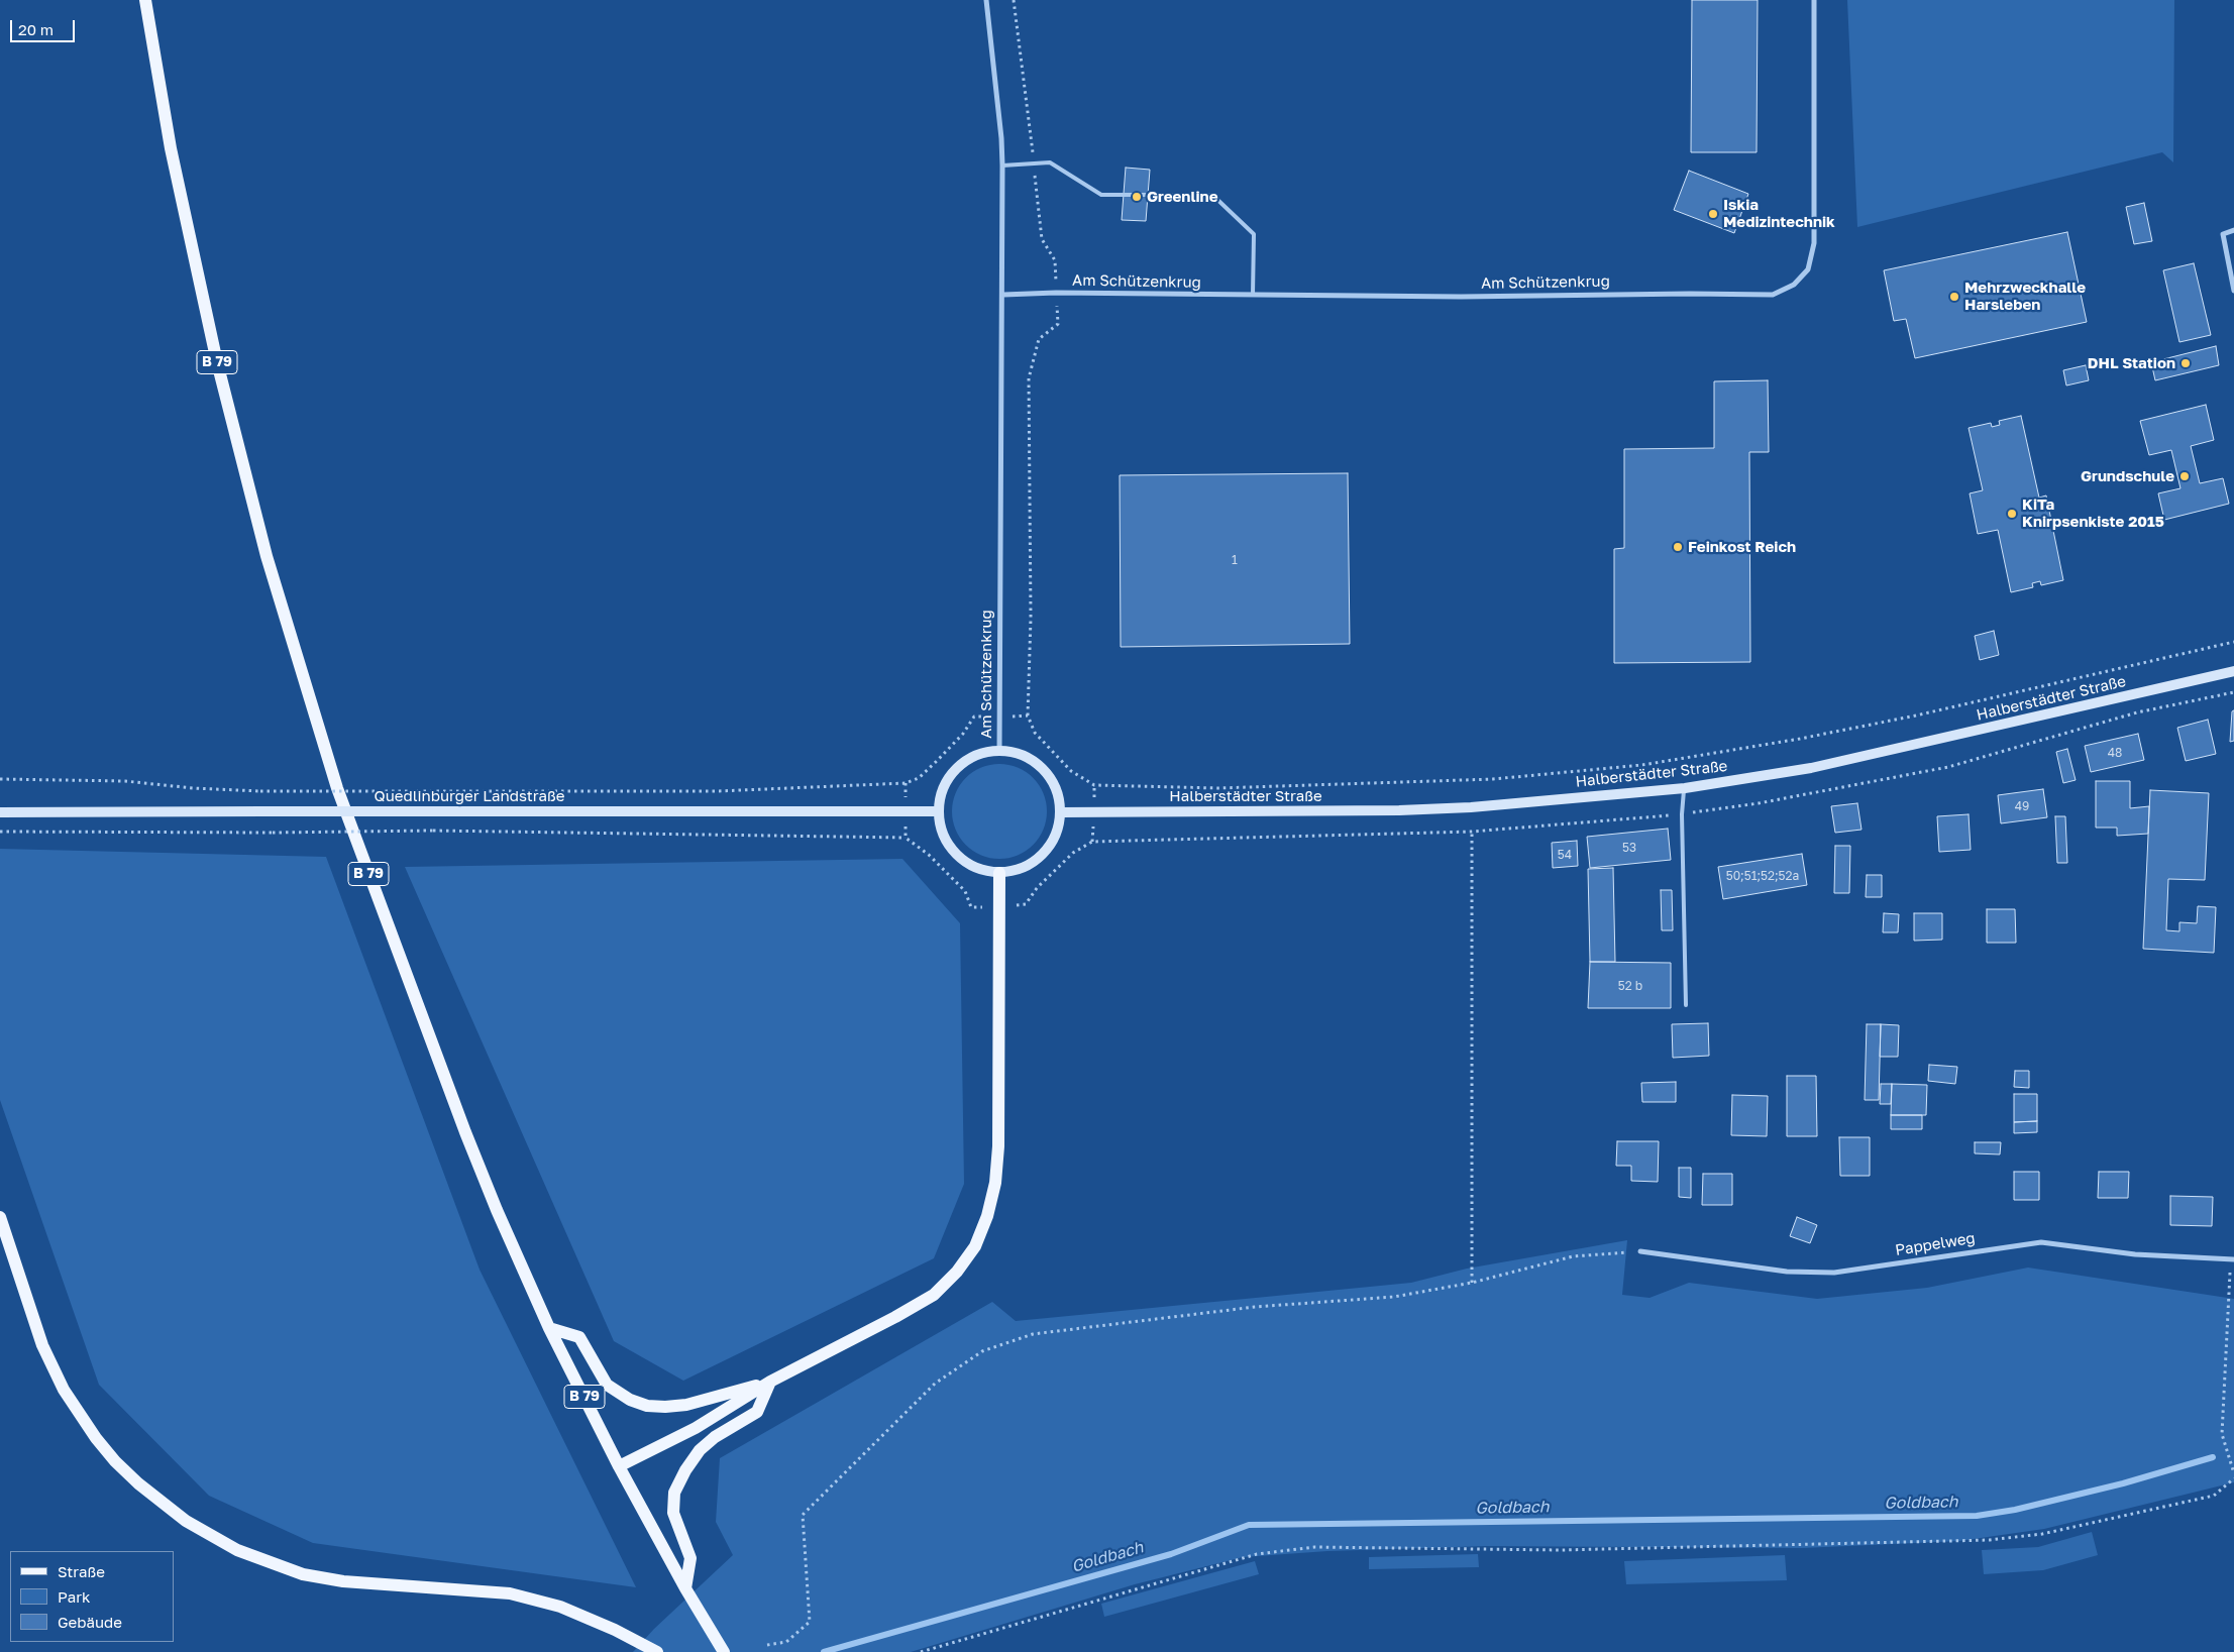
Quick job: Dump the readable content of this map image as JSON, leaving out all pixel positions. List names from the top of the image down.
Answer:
{
  "streets": {
    "main road": ["B 79", "Halberstädter Straße", "Quedlinburger Landstraße"],
    "street": ["Am Schützenkrug", "Pappelweg"]
  },
  "crossings": [
    ["Am Schützenkrug", "Halberstädter Straße"],
    ["Am Schützenkrug", "Quedlinburger Landstraße"],
    ["Halberstädter Straße", "Quedlinburger Landstraße"]
  ],
  "water": ["Goldbach"],
  "places": [
    "Greenline",
    "Iskia Medizintechnik",
    "Mehrzweckhalle Harsleben",
    "DHL Station",
    "Grundschule",
    "KiTa Knirpsenkiste 2015",
    "Feinkost Reich"
  ],
  "house_numbers": [
    "1",
    "48",
    "49",
    "53",
    "54",
    "50;51;52;52a",
    "52 b"
  ],
  "legend": ["Straße", "Park", "Gebäude"],
  "scale_bar": "20 m"
}
